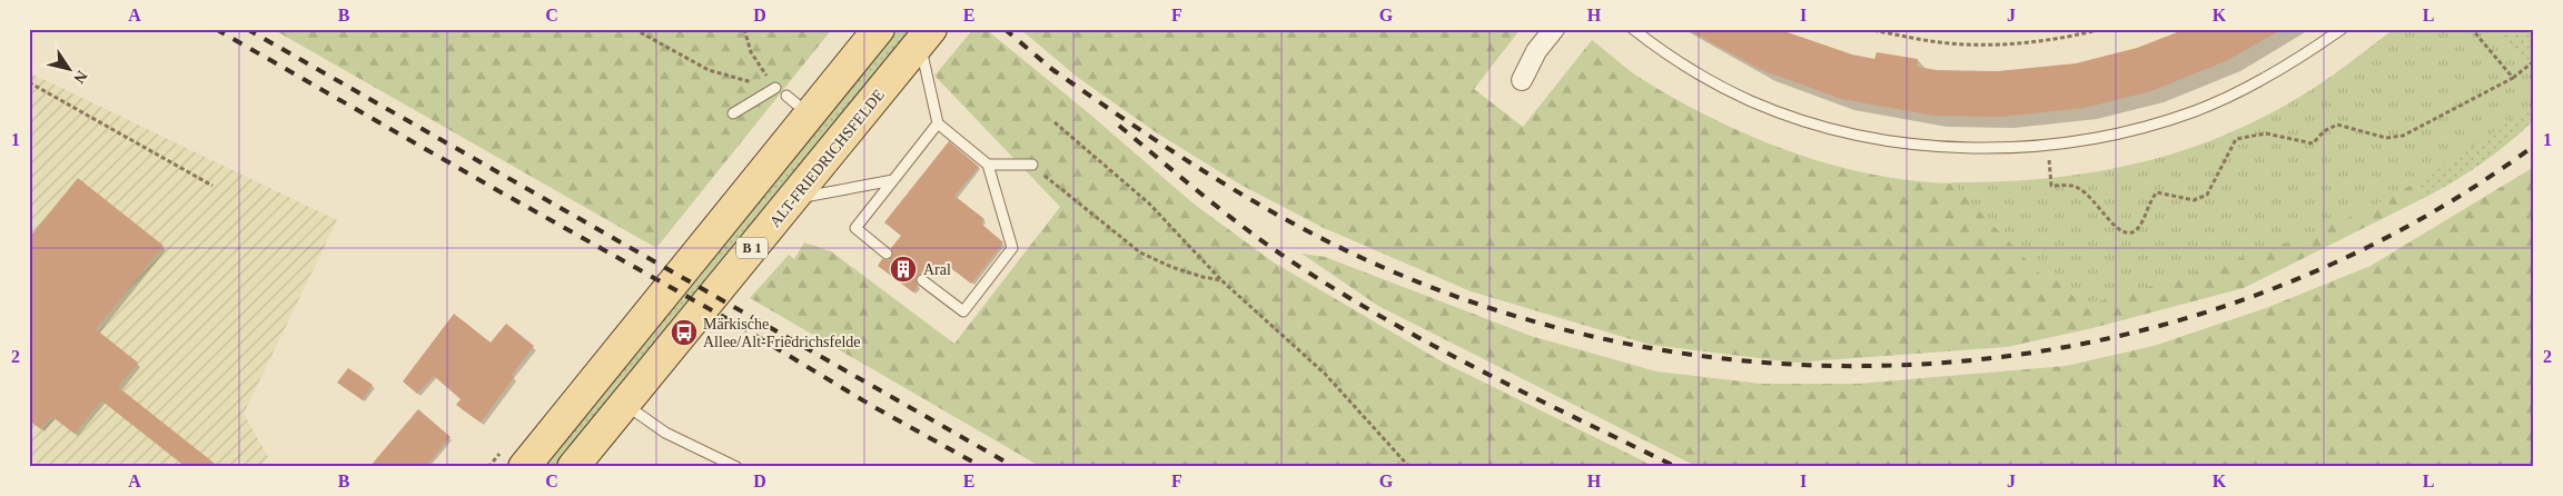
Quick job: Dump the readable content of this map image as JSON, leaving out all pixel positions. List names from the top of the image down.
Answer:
{
  "streets": {
    "main road": ["ALT-FRIEDRICHSFELDE", "B 1"]
  },
  "places": {
    "building": ["Aral"],
    "bus stop": ["Märkische Allee/Alt-Friedrichsfelde"]
  },
  "north": "bottom right",
  "grid": {
    "columns": [
      "A",
      "B",
      "C",
      "D",
      "E",
      "F",
      "G",
      "H",
      "I",
      "J",
      "K",
      "L"
    ],
    "rows": ["1", "2"]
  }
}
